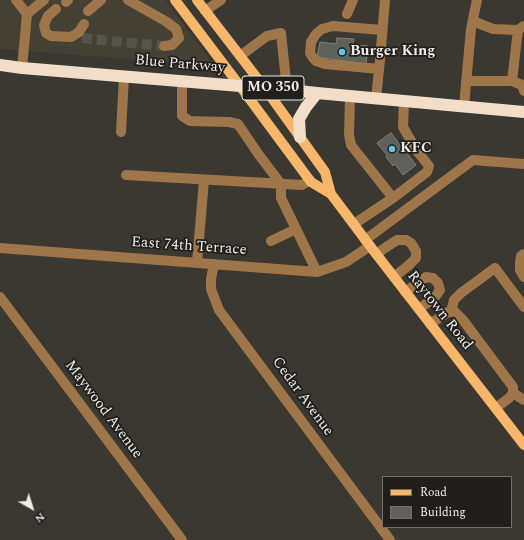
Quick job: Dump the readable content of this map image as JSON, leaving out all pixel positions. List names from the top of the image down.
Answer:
{
  "streets": {
    "highway": ["Blue Parkway", "MO 350"],
    "main road": ["Raytown Road"],
    "street": ["East 74th Terrace", "Cedar Avenue", "Maywood Avenue"]
  },
  "crossings": [
    ["Blue Parkway", "Raytown Road"],
    ["East 74th Terrace", "Raytown Road"],
    ["East 74th Terrace", "Cedar Avenue"]
  ],
  "places": ["Burger King", "KFC"],
  "legend": ["Road", "Building"],
  "north": "bottom right"
}
